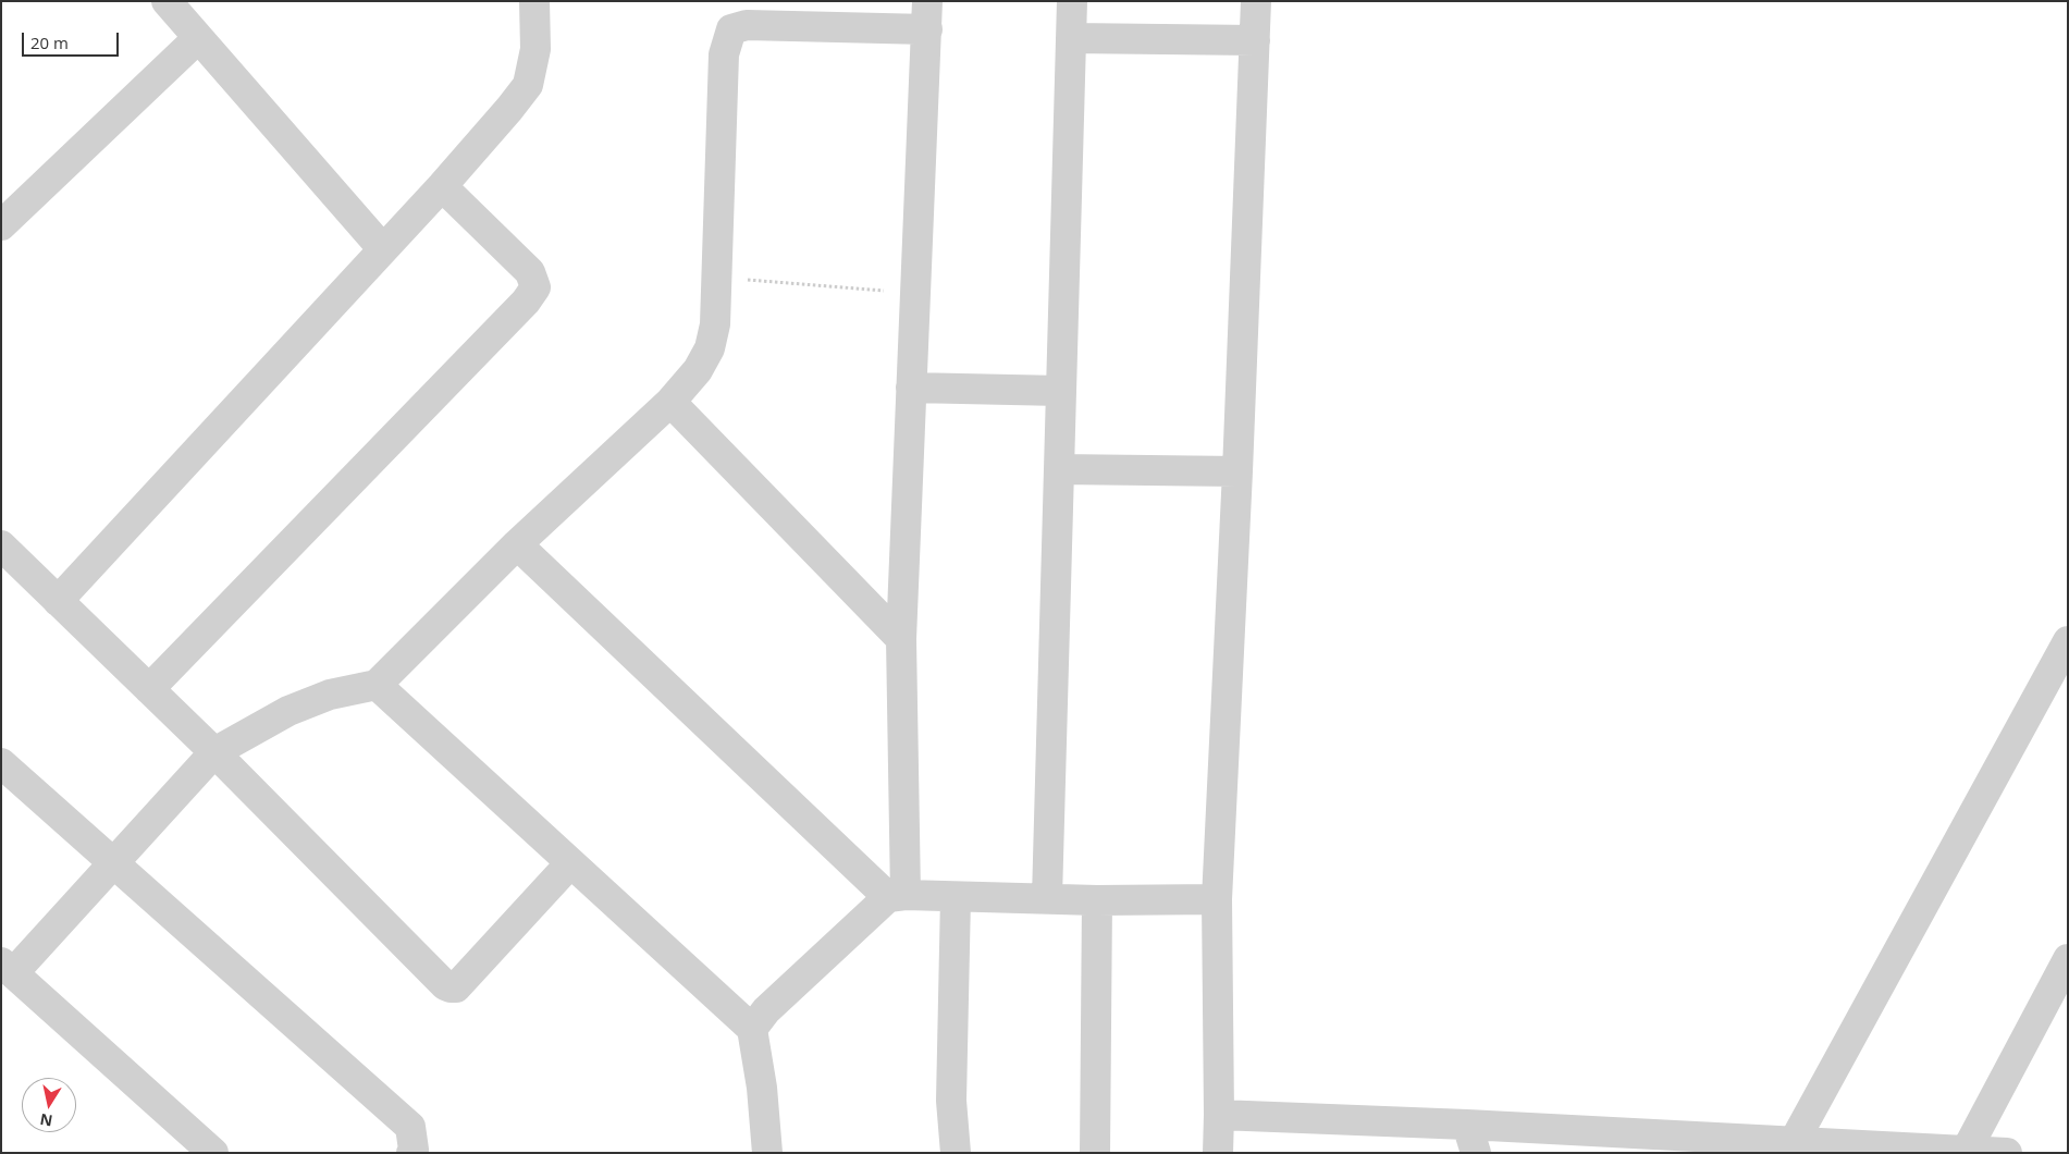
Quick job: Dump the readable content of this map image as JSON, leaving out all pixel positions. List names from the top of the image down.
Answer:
{
  "scale_bar": "20 m",
  "north": "bottom"
}
